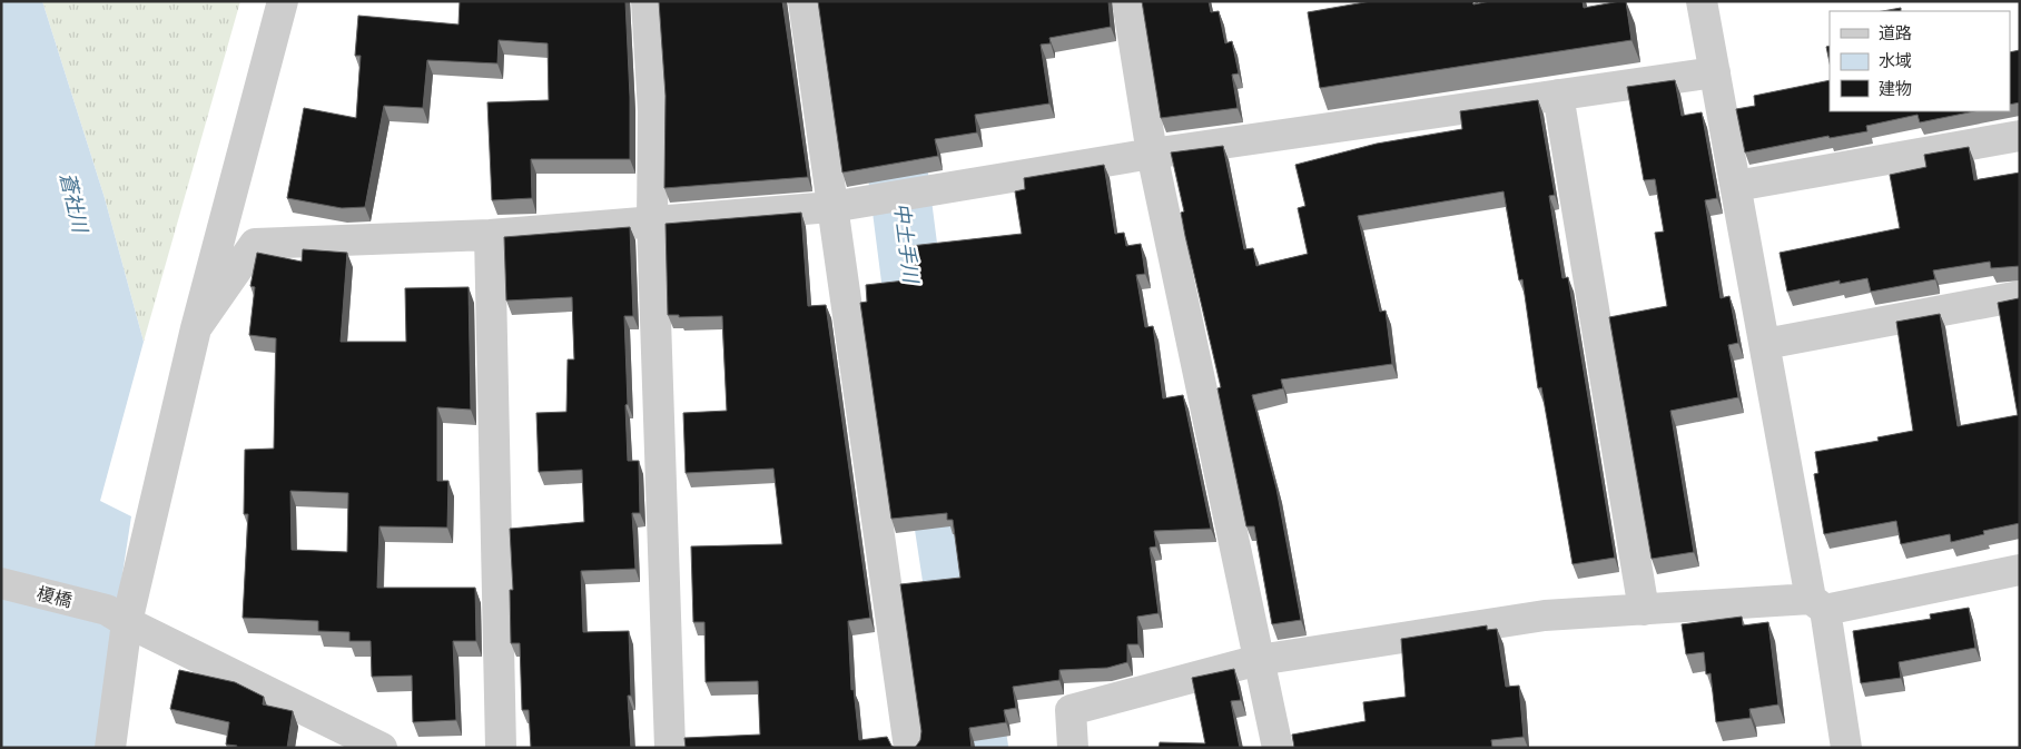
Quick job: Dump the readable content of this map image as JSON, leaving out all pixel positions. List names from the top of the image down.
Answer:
{
  "streets": {
    "street": ["榎橋"]
  },
  "water": ["蒼社川", "中土手川"],
  "legend": ["道路", "水域", "建物"]
}
